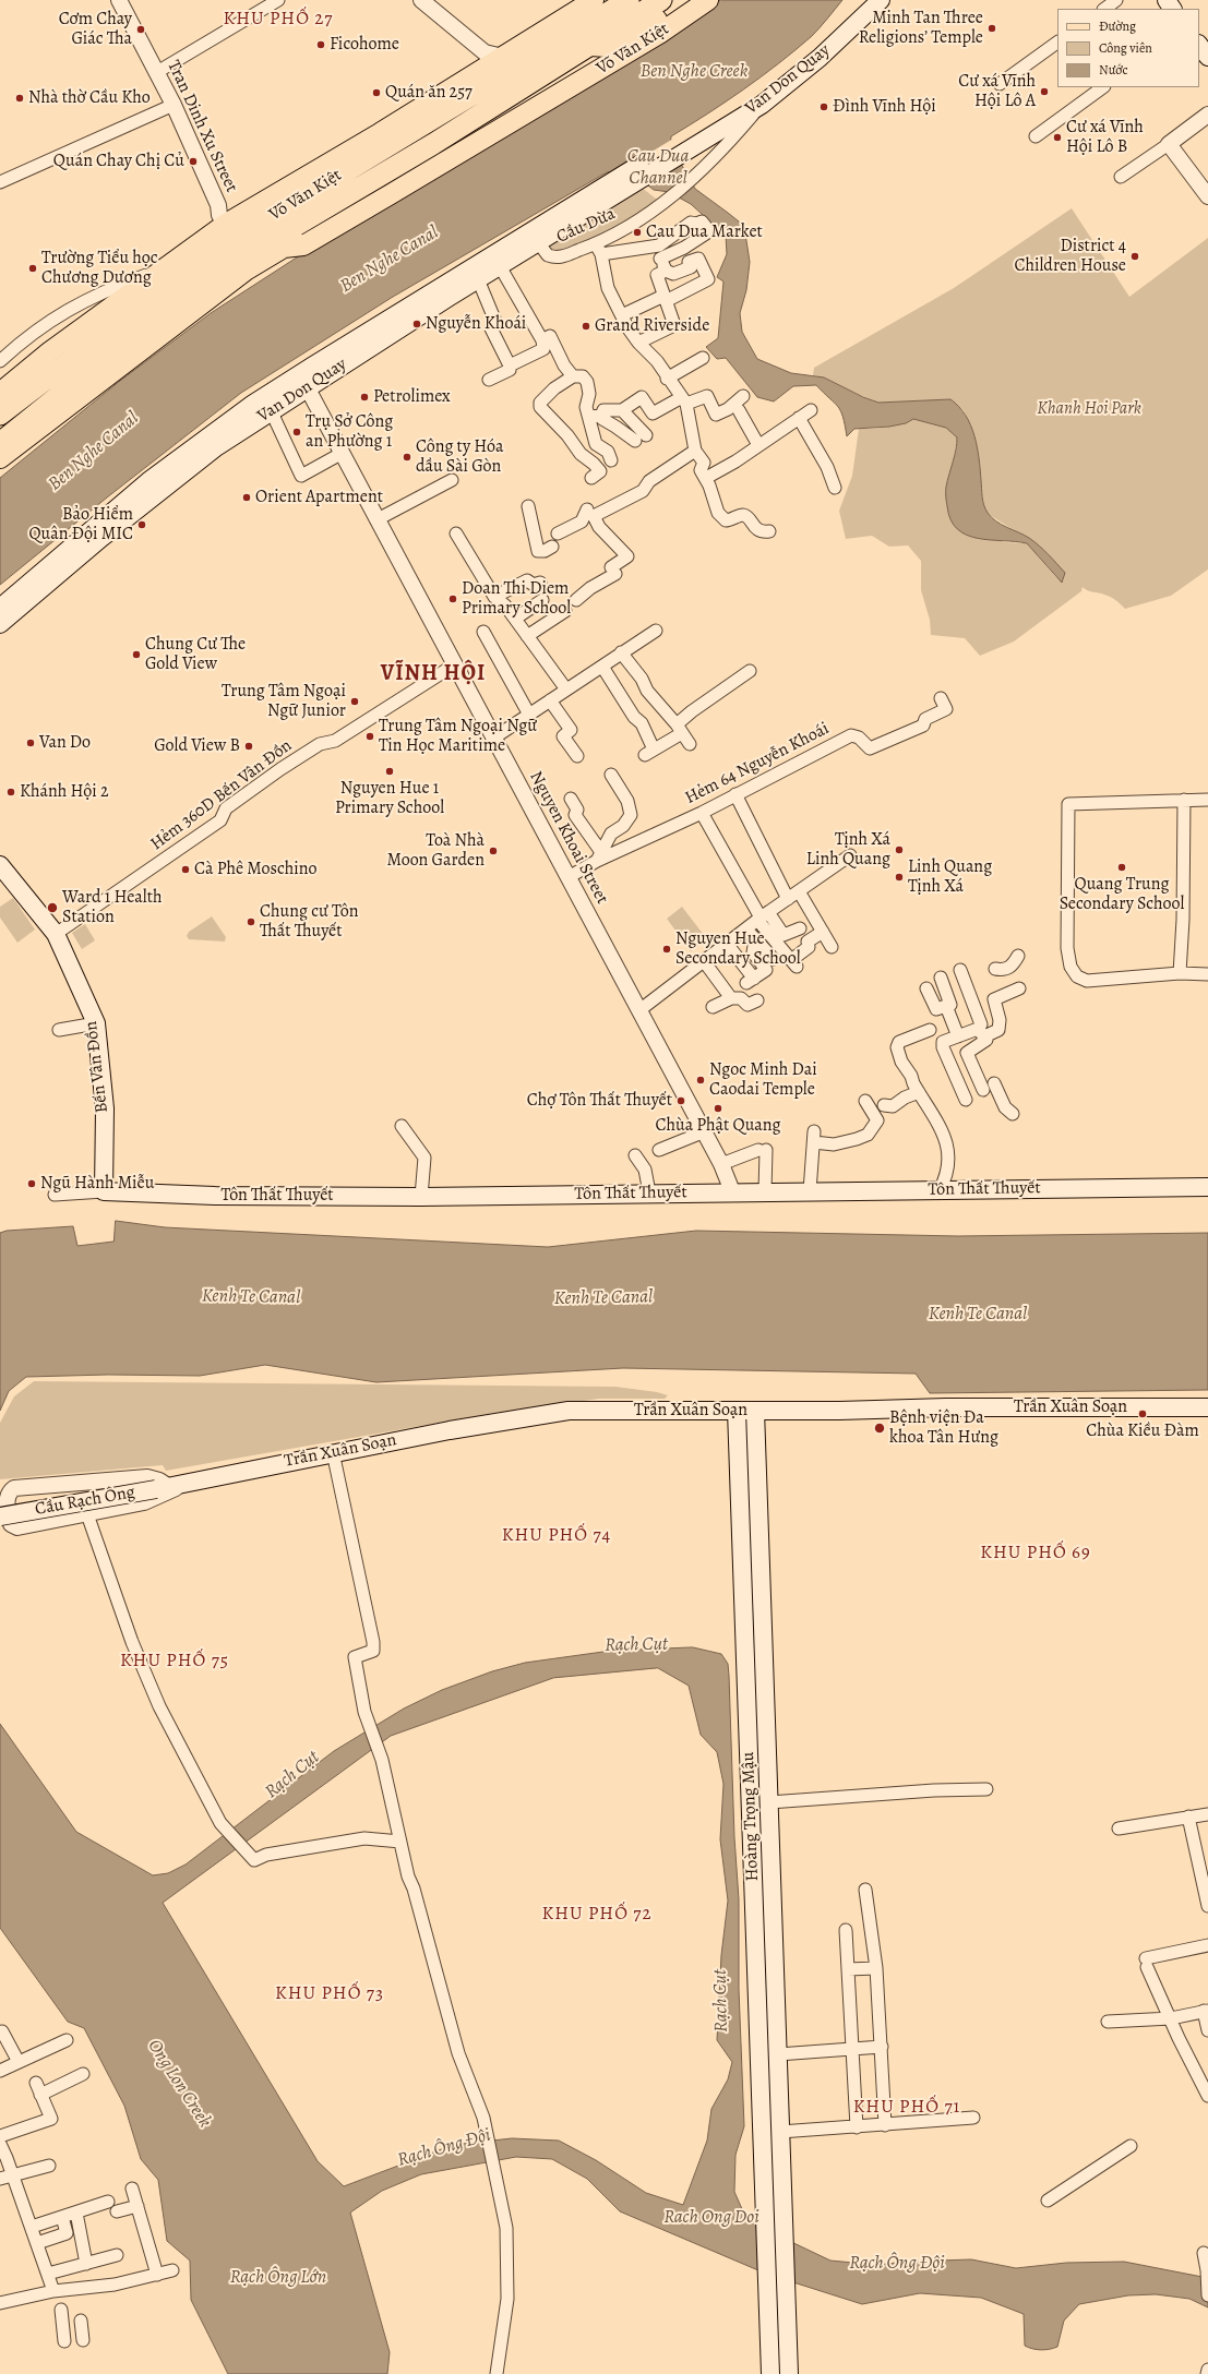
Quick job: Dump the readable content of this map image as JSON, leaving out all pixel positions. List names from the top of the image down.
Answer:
{
  "streets": {
    "highway": ["Võ Văn Kiệt"],
    "main road": [
      "Van Don Quay",
      "Bến Vân Đồn",
      "Tôn Thất Thuyết",
      "Trần Xuân Soạn",
      "Cầu Rạch Ông",
      "Hoàng Trọng Mậu"
    ],
    "street": [
      "Tran Dinh Xu Street",
      "Cầu Dừa",
      "Hẻm 64 Nguyễn Khoái",
      "Hẻm 360D Bến Vân Đồn",
      "Nguyen Khoai Street"
    ]
  },
  "crossings": [
    ["Võ Văn Kiệt", "Tran Dinh Xu Street"],
    ["Van Don Quay", "Cầu Dừa"],
    ["Van Don Quay", "Nguyen Khoai Street"],
    ["Hẻm 64 Nguyễn Khoái", "Nguyen Khoai Street"],
    ["Hẻm 360D Bến Vân Đồn", "Nguyen Khoai Street"],
    ["Hẻm 360D Bến Vân Đồn", "Bến Vân Đồn"],
    ["Nguyen Khoai Street", "Tôn Thất Thuyết"],
    ["Bến Vân Đồn", "Tôn Thất Thuyết"],
    ["Trần Xuân Soạn", "Cầu Rạch Ông"],
    ["Trần Xuân Soạn", "Hoàng Trọng Mậu"]
  ],
  "districts": [
    "KHU PHỐ 27",
    "VĨNH HỘI",
    "KHU PHỐ 74",
    "KHU PHỐ 69",
    "KHU PHỐ 75",
    "KHU PHỐ 72",
    "KHU PHỐ 73",
    "KHU PHỐ 71"
  ],
  "water": [
    "Ben Nghe Creek",
    "Cau Dua Channel",
    "Ben Nghe Canal",
    "Kenh Te Canal",
    "Rạch Cụt",
    "Ong Lon Creek",
    "Rạch Ông Đội",
    "Rach Ong Doi",
    "Rạch Ông Lớn"
  ],
  "parks": ["Khanh Hoi Park"],
  "places": [
    "Minh Tan Three Religions’ Temple",
    "Cơm Chay Giác Tha",
    "Ficohome",
    "Cư xá Vĩnh Hội Lô A",
    "Quán ăn 257",
    "Nhà thờ Cầu Kho",
    "Đình Vĩnh Hội",
    "Cư xá Vĩnh Hội Lô B",
    "Quán Chay Chị Củ",
    "Cau Dua Market",
    "District 4 Children House",
    "Trường Tiểu học Chương Dương",
    "Nguyễn Khoái",
    "Grand Riverside",
    "Petrolimex",
    "Trụ Sở Công an Phường 1",
    "Công ty Hóa dầu Sài Gòn",
    "Orient Apartment",
    "Bảo Hiểm Quân Đội MIC",
    "Doan Thi Diem Primary School",
    "Chung Cư The Gold View",
    "Trung Tâm Ngoại Ngữ Junior",
    "Trung Tâm Ngoại Ngữ Tin Học Maritime",
    "Van Do",
    "Gold View B",
    "Nguyen Hue 1 Primary School",
    "Khánh Hội 2",
    "Tịnh Xá Linh Quang",
    "Toà Nhà Moon Garden",
    "Quang Trung Secondary School",
    "Cà Phê Moschino",
    "Linh Quang Tịnh Xá",
    "Ward 1 Health Station",
    "Chung cư Tôn Thất Thuyết",
    "Nguyen Hue Secondary School",
    "Ngoc Minh Dai Caodai Temple",
    "Chợ Tôn Thất Thuyết",
    "Chùa Phật Quang",
    "Ngũ Hành Miễu",
    "Chùa Kiều Đàm",
    "Bệnh viện Đa khoa Tân Hưng"
  ],
  "legend": ["Đường", "Công viên", "Nước"]
}
